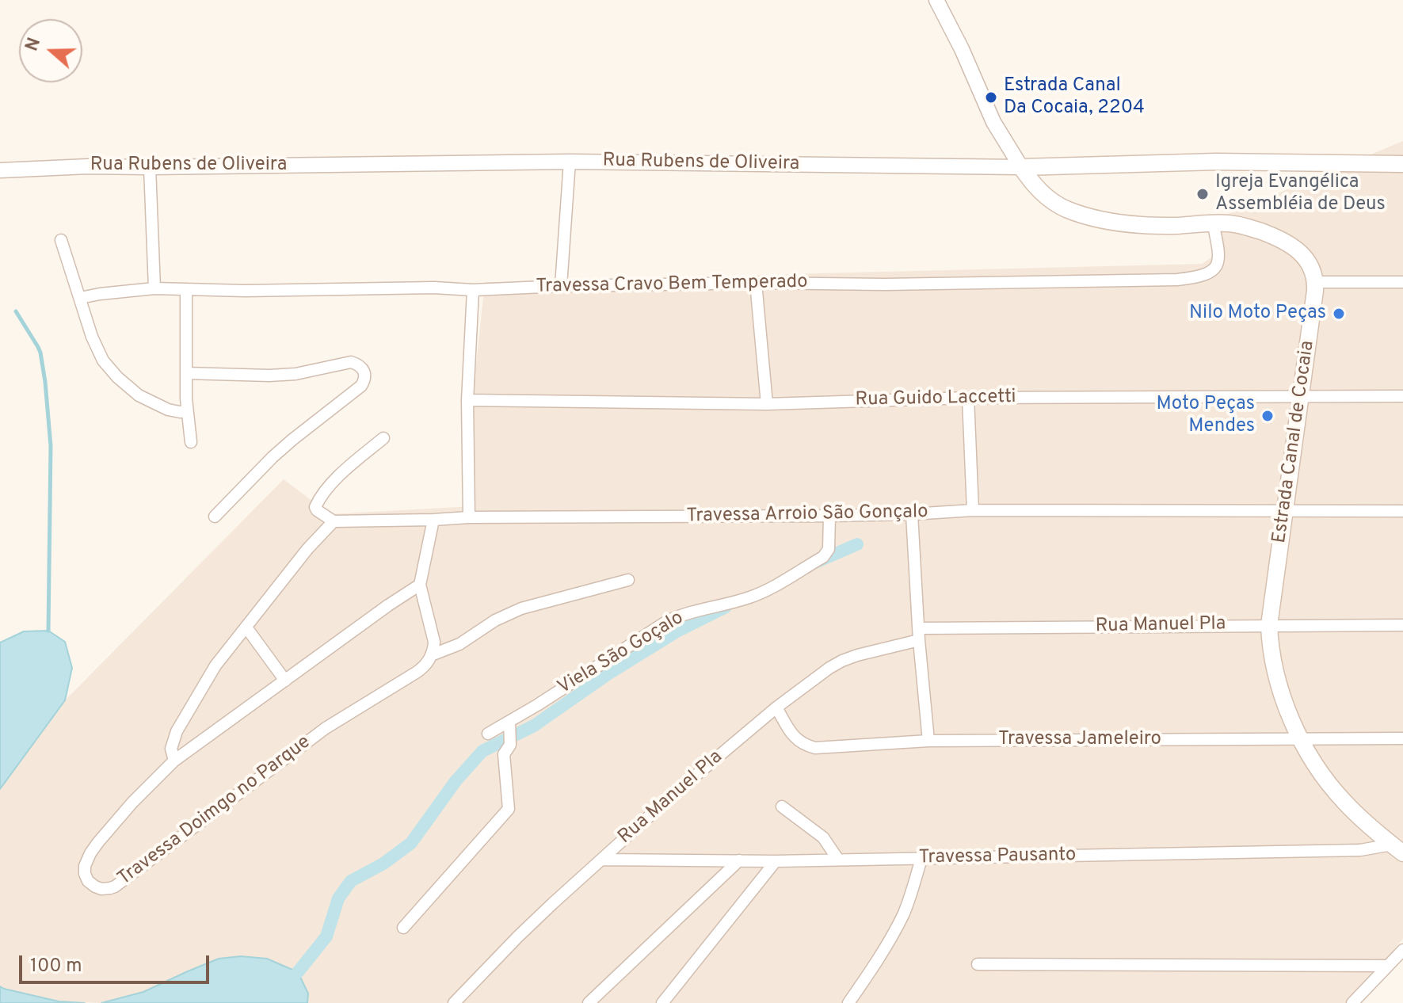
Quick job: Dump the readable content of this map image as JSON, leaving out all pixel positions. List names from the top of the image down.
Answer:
{
  "streets": {
    "main road": ["Rua Rubens de Oliveira", "Estrada Canal de Cocaia"],
    "street": [
      "Travessa Cravo Bem Temperado",
      "Rua Guido Laccetti",
      "Travessa Arroio São Gonçalo",
      "Rua Manuel Pla",
      "Viela São Goçalo",
      "Travessa Jameleiro",
      "Travessa Doimgo no Parque",
      "Travessa Pausanto"
    ]
  },
  "crossings": [
    ["Rua Guido Laccetti", "Estrada Canal de Cocaia"],
    ["Estrada Canal de Cocaia", "Travessa Arroio São Gonçalo"],
    ["Estrada Canal de Cocaia", "Rua Manuel Pla"],
    ["Estrada Canal de Cocaia", "Travessa Jameleiro"],
    ["Estrada Canal de Cocaia", "Travessa Pausanto"],
    ["Travessa Arroio São Gonçalo", "Viela São Goçalo"],
    ["Rua Manuel Pla", "Travessa Jameleiro"],
    ["Rua Manuel Pla", "Travessa Pausanto"]
  ],
  "places": [
    "Estrada Canal Da Cocaia, 2204",
    "Igreja Evangélica Assembléia de Deus",
    "Nilo Moto Peças",
    "Moto Peças Mendes"
  ],
  "scale_bar": "100 m",
  "north": "left"
}
